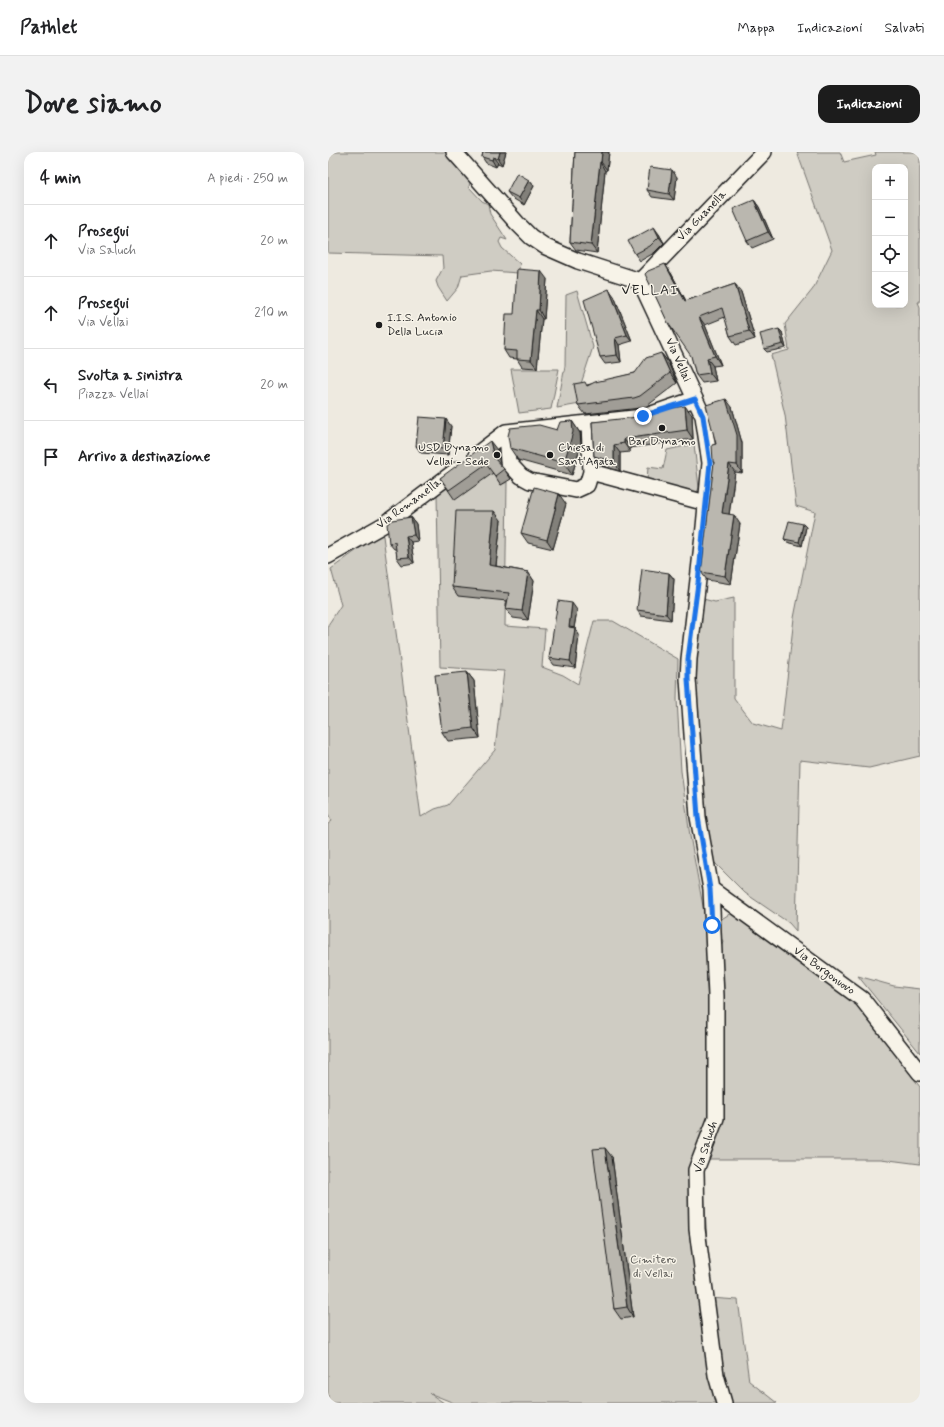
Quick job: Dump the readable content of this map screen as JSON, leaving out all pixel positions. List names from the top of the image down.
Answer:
{
  "streets": {
    "street": [
      "Via Guanella",
      "Via Vellai",
      "Via Romanella",
      "Via Borgonuovo",
      "Via Saluch"
    ]
  },
  "crossings": [
    ["Via Guanella", "Via Vellai"],
    ["Via Vellai", "Via Borgonuovo"],
    ["Via Vellai", "Via Saluch"],
    ["Via Borgonuovo", "Via Saluch"]
  ],
  "districts": ["VELLAI"],
  "parks": ["Cimitero di Vellai"],
  "places": [
    "I.I.S. Antonio Della Lucia",
    "Bar Dynamo",
    "USD Dynamo Vellai - Sede",
    "Chiesa di Sant'Agata"
  ],
  "page": {
    "header": "Pathlet",
    "nav": ["Mappa", "Indicazioni", "Salvati"],
    "buttons": "Indicazioni",
    "title": "Dove siamo",
    "heading": ["4 min", "A piedi · 250 m"],
    "map_buttons": ["+", "−"],
    "list": [
      ["Prosegui", "Via Saluch", "20 m"],
      ["Prosegui", "Via Vellai", "210 m"],
      ["Svolta a sinistra", "Piazza Vellai", "20 m"],
      "Arrivo a destinazione"
    ]
  }
}
